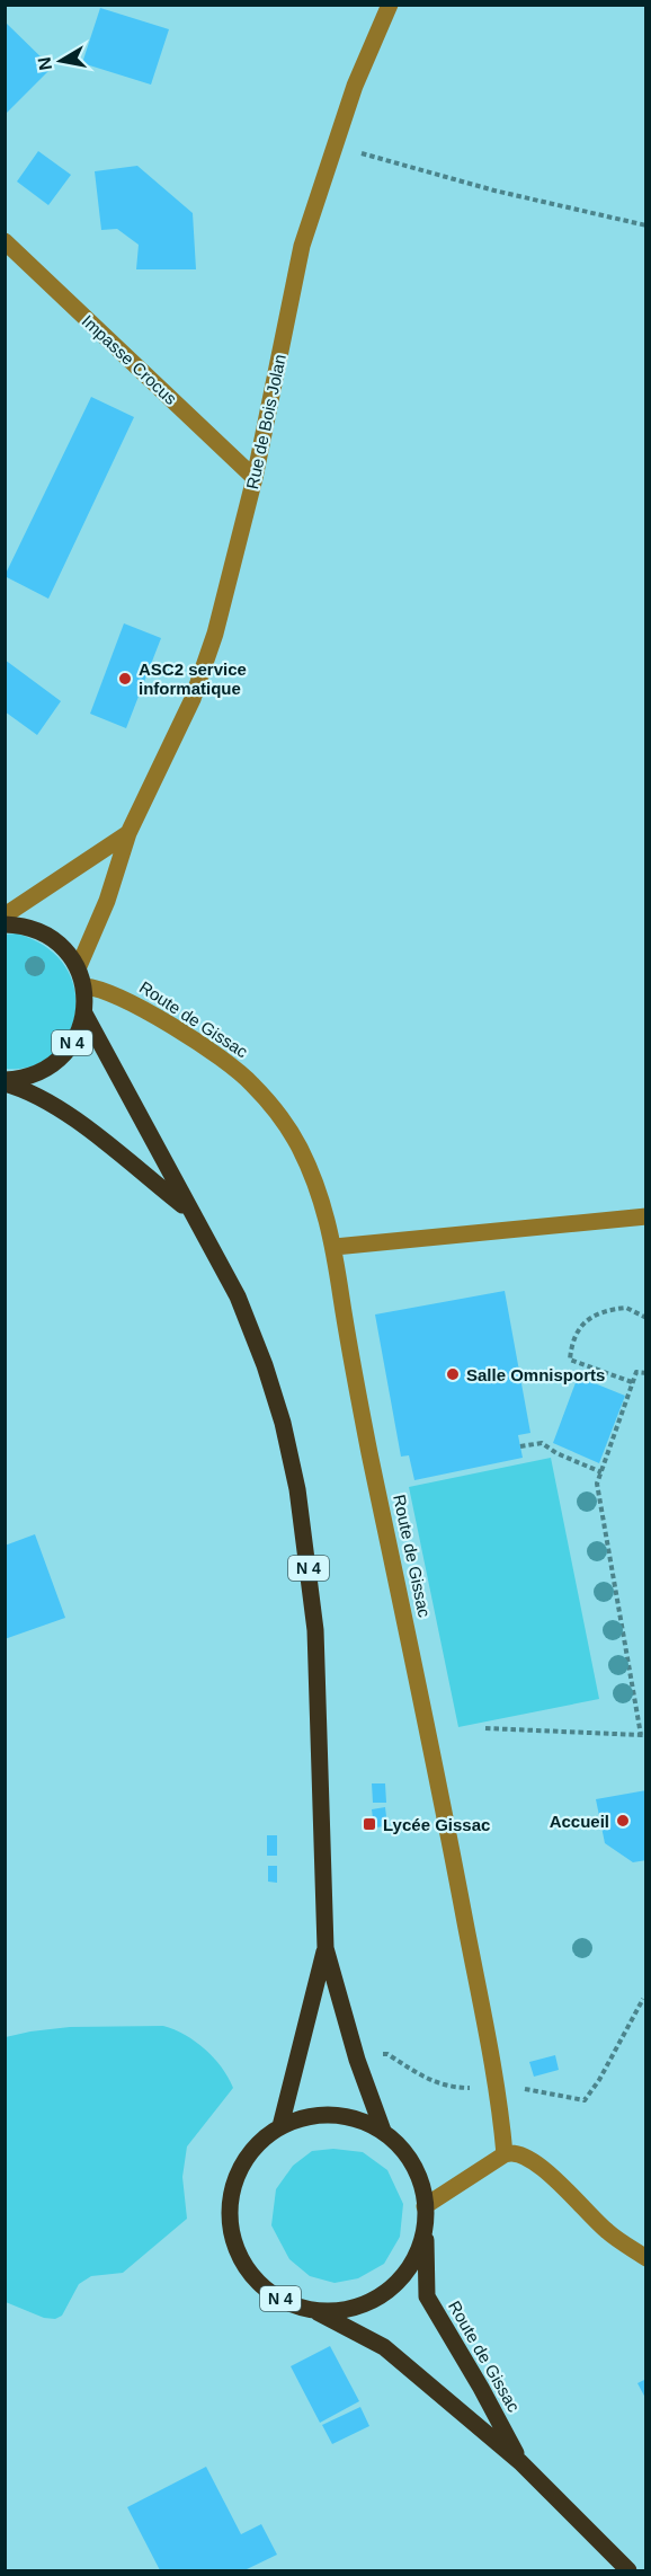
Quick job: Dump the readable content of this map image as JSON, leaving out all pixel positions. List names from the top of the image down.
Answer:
{
  "streets": {
    "main road": ["Route de Gissac", "N 4"],
    "street": ["Impasse Crocus", "Rue de Bois Jolan"]
  },
  "crossings": [
    ["Impasse Crocus", "Rue de Bois Jolan"],
    ["Rue de Bois Jolan", "N 4"],
    ["Route de Gissac", "N 4"]
  ],
  "places": {
    "other": ["ASC2 service informatique", "Salle Omnisports", "Accueil"],
    "transit": ["Lycée Gissac"]
  },
  "north": "left"
}
